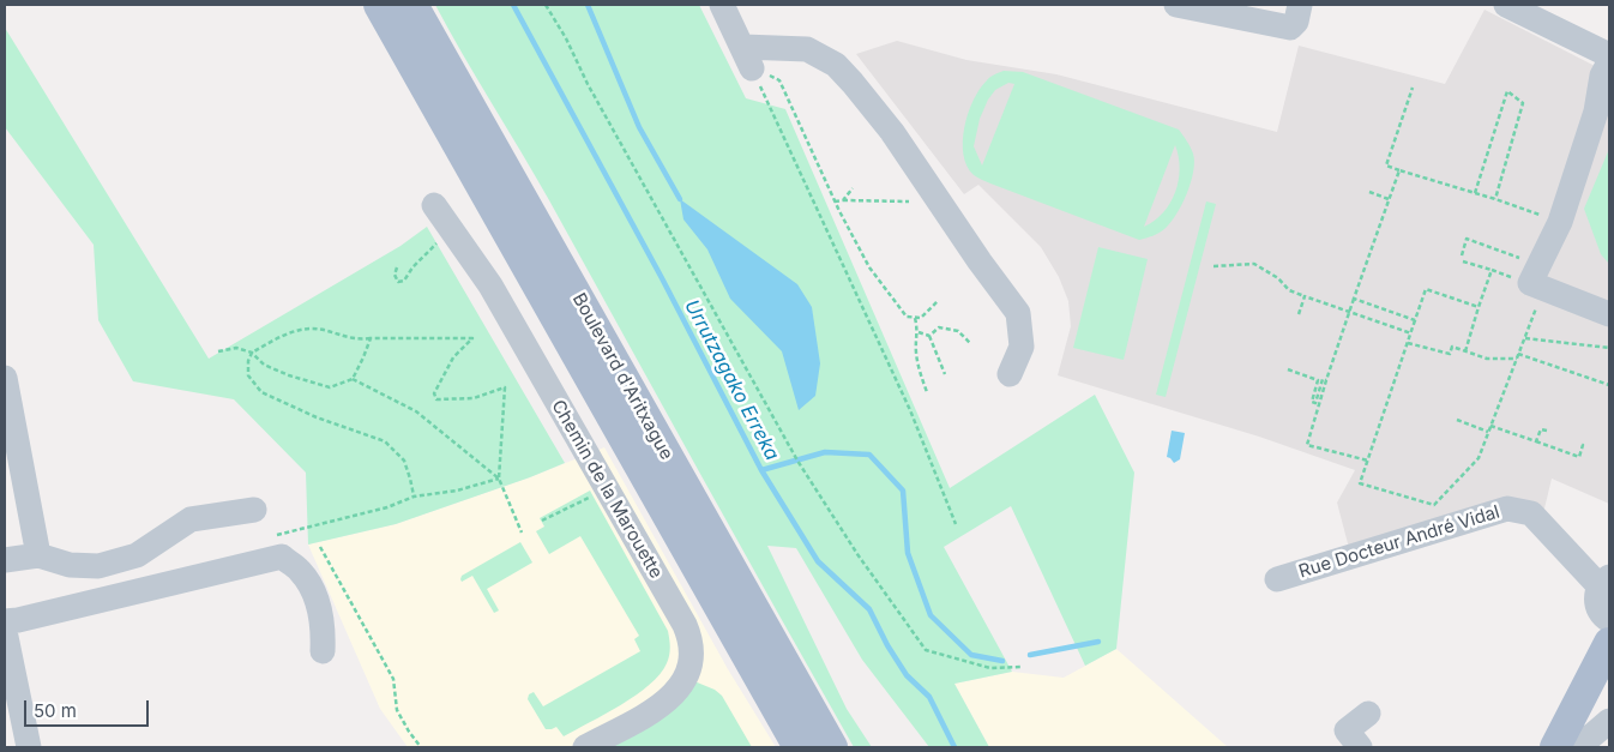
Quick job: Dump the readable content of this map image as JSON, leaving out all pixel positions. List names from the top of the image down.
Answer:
{
  "streets": {
    "main road": ["Boulevard d'Aritxague"],
    "street": ["Chemin de la Marouette", "Rue Docteur André Vidal"]
  },
  "water": ["Urrutzagako Erreka"],
  "scale_bar": "50 m"
}
